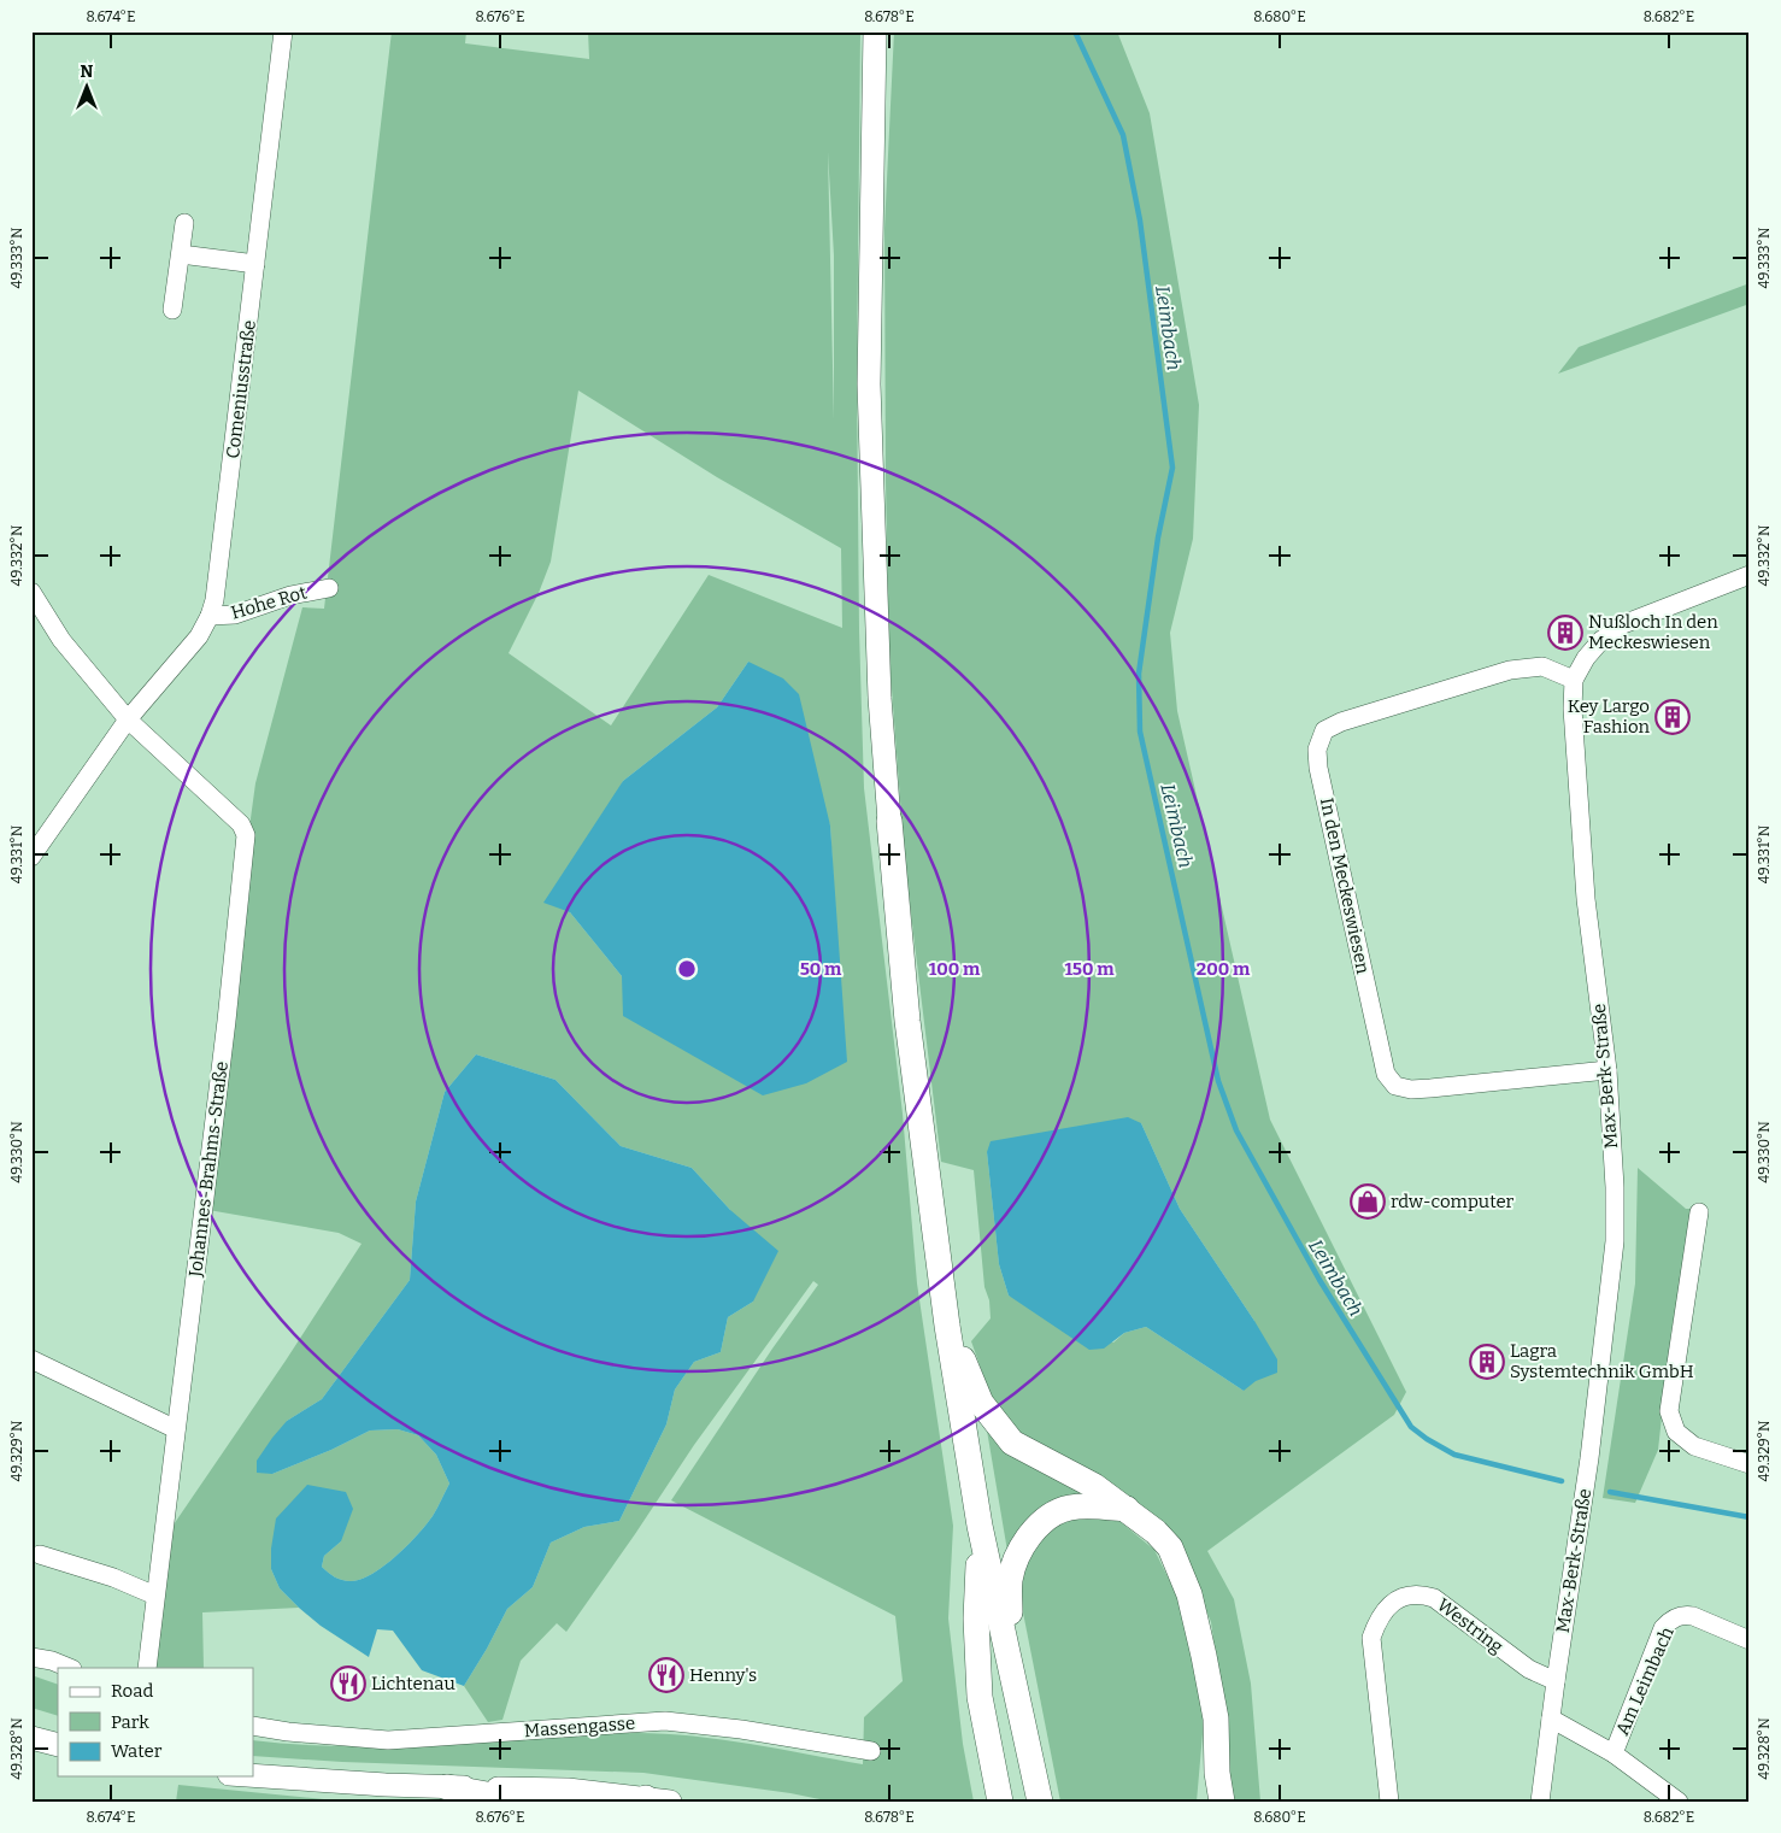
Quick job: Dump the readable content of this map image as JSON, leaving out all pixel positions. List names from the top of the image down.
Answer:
{
  "streets": {
    "street": [
      "Comeniusstraße",
      "Hohe Rot",
      "In den Meckeswiesen",
      "Max-Berk-Straße",
      "Johannes-Brahms-Straße",
      "Westring",
      "Am Leimbach",
      "Massengasse"
    ]
  },
  "crossings": [
    ["Comeniusstraße", "Hohe Rot"],
    ["Comeniusstraße", "Johannes-Brahms-Straße"],
    ["In den Meckeswiesen", "Max-Berk-Straße"],
    ["Max-Berk-Straße", "Westring"]
  ],
  "water": ["Leimbach"],
  "places": {
    "building": ["Nußloch In den Meckeswiesen", "Key Largo Fashion", "Lagra Systemtechnik GmbH"],
    "shop": ["rdw-computer"],
    "restaurant": ["Henny's", "Lichtenau"]
  },
  "legend": ["Road", "Park", "Water"],
  "north": "top",
  "coordinates": [
    "8.674°E",
    "8.676°E",
    "8.678°E",
    "8.680°E",
    "8.682°E",
    "49.333°N",
    "49.332°N",
    "49.331°N",
    "49.330°N",
    "49.329°N",
    "49.328°N"
  ],
  "rings": [
    "50 m",
    "100 m",
    "150 m",
    "200 m"
  ]
}
